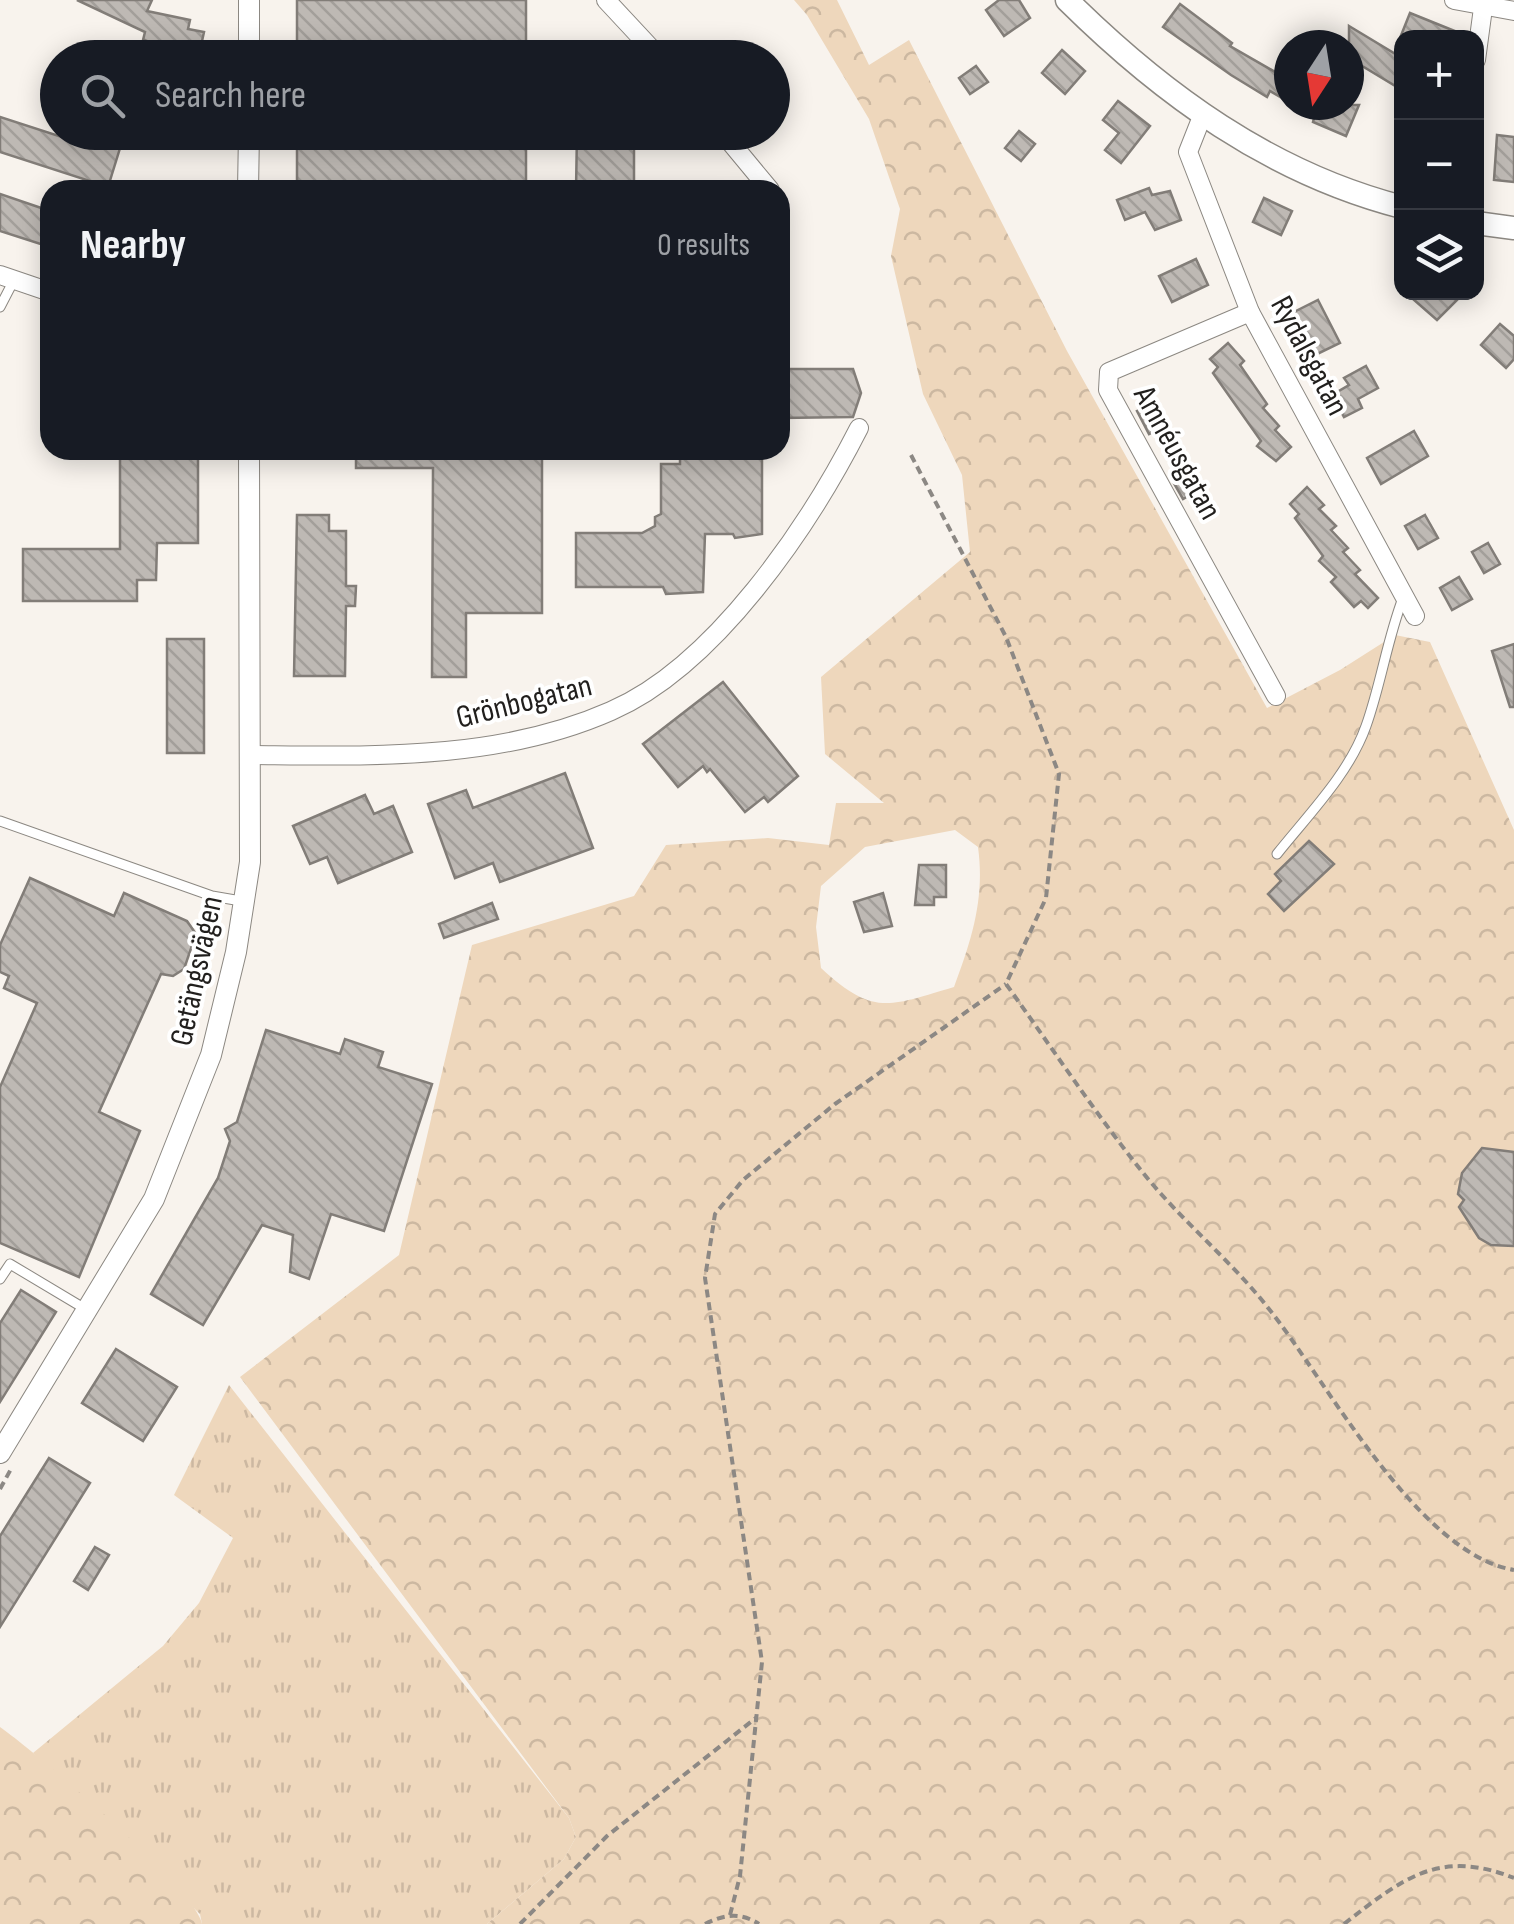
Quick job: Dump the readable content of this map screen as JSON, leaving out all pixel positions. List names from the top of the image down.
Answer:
{
  "streets": {
    "street": [
      "Rydalsgatan",
      "Amnéusgatan",
      "Grönbogatan",
      "Getängsvägen"
    ]
  },
  "crossings": [
    ["Rydalsgatan", "Amnéusgatan"],
    ["Grönbogatan", "Getängsvägen"]
  ],
  "north": "bottom",
  "page": {
    "map_buttons": ["+", "−"],
    "search": "Search here",
    "heading": ["Nearby", "0 results"]
  }
}
